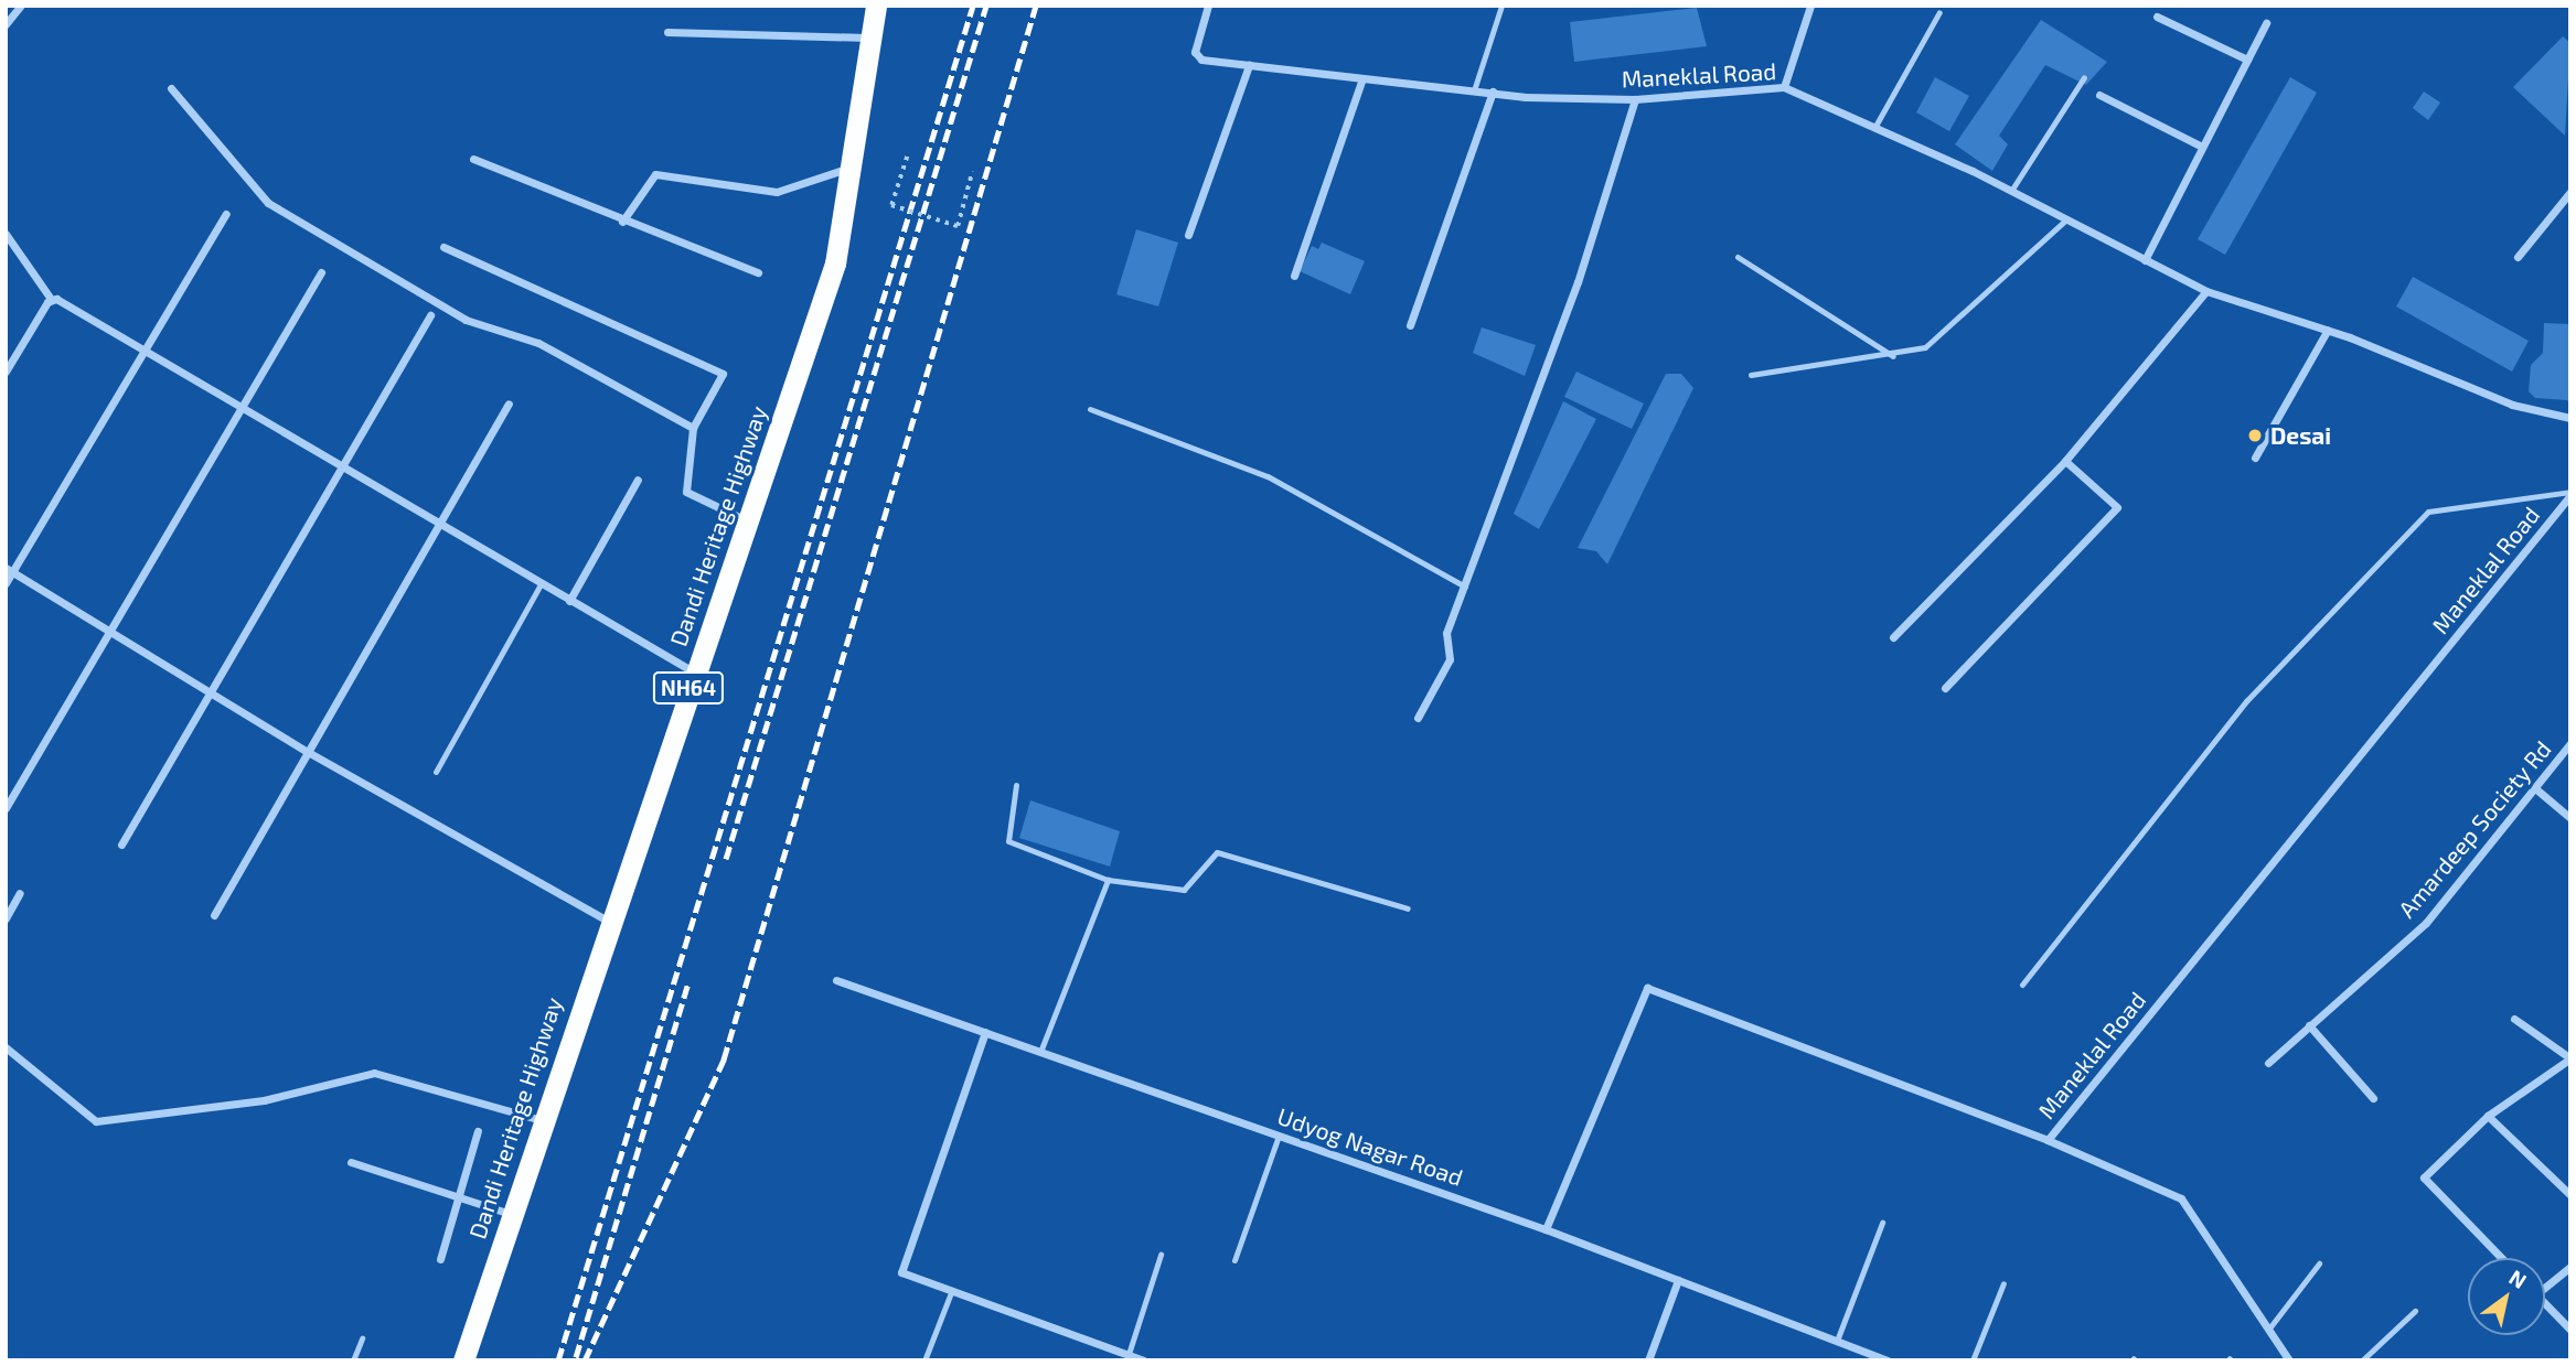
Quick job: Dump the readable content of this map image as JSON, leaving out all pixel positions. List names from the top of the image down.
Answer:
{
  "streets": {
    "highway": ["Dandi Heritage Highway", "NH64"],
    "street": ["Maneklal Road", "Amardeep Society Rd", "Udyog Nagar Road"]
  },
  "crossings": [
    ["Maneklal Road", "Udyog Nagar Road"]
  ],
  "places": ["Desai"],
  "north": "top right"
}
